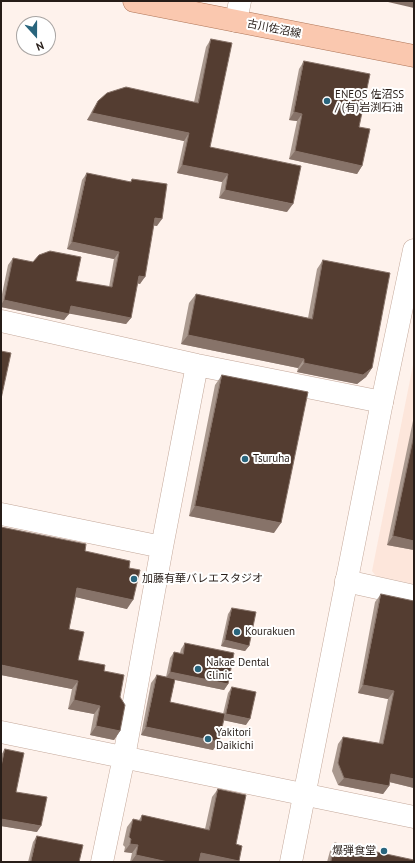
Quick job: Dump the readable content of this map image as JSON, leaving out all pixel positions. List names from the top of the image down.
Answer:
{
  "streets": {
    "main road": ["古川佐沼線"]
  },
  "places": [
    "ENEOS 佐沼SS / (有)岩渕石油",
    "Tsuruha",
    "加藤有華バレエスタジオ",
    "Kourakuen",
    "Nakae Dental Clinic",
    "Yakitori Daikichi",
    "爆弾食堂"
  ],
  "north": "bottom"
}
